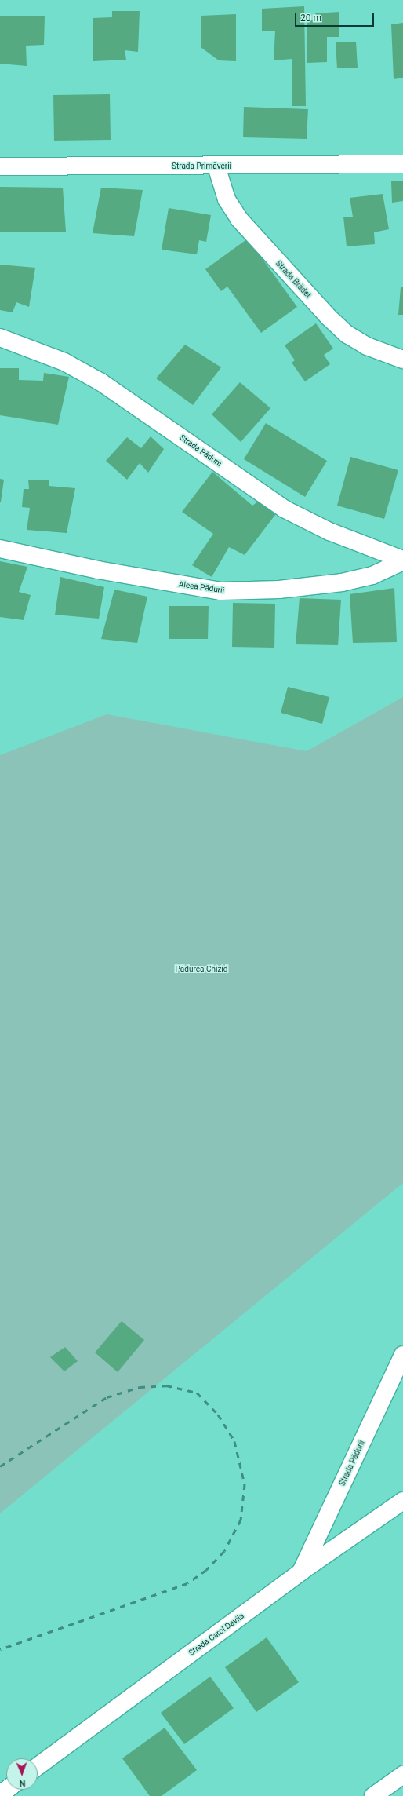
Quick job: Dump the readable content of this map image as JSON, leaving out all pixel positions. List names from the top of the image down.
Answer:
{
  "streets": {
    "street": [
      "Strada Primăverii",
      "Strada Brădet",
      "Strada Pădurii",
      "Aleea Pădurii",
      "Strada Carol Davila"
    ]
  },
  "crossings": [
    ["Strada Primăverii", "Strada Brădet"],
    ["Strada Pădurii", "Aleea Pădurii"],
    ["Strada Pădurii", "Strada Carol Davila"]
  ],
  "parks": ["Pădurea Chizid"],
  "scale_bar": "20 m",
  "north": "bottom"
}
